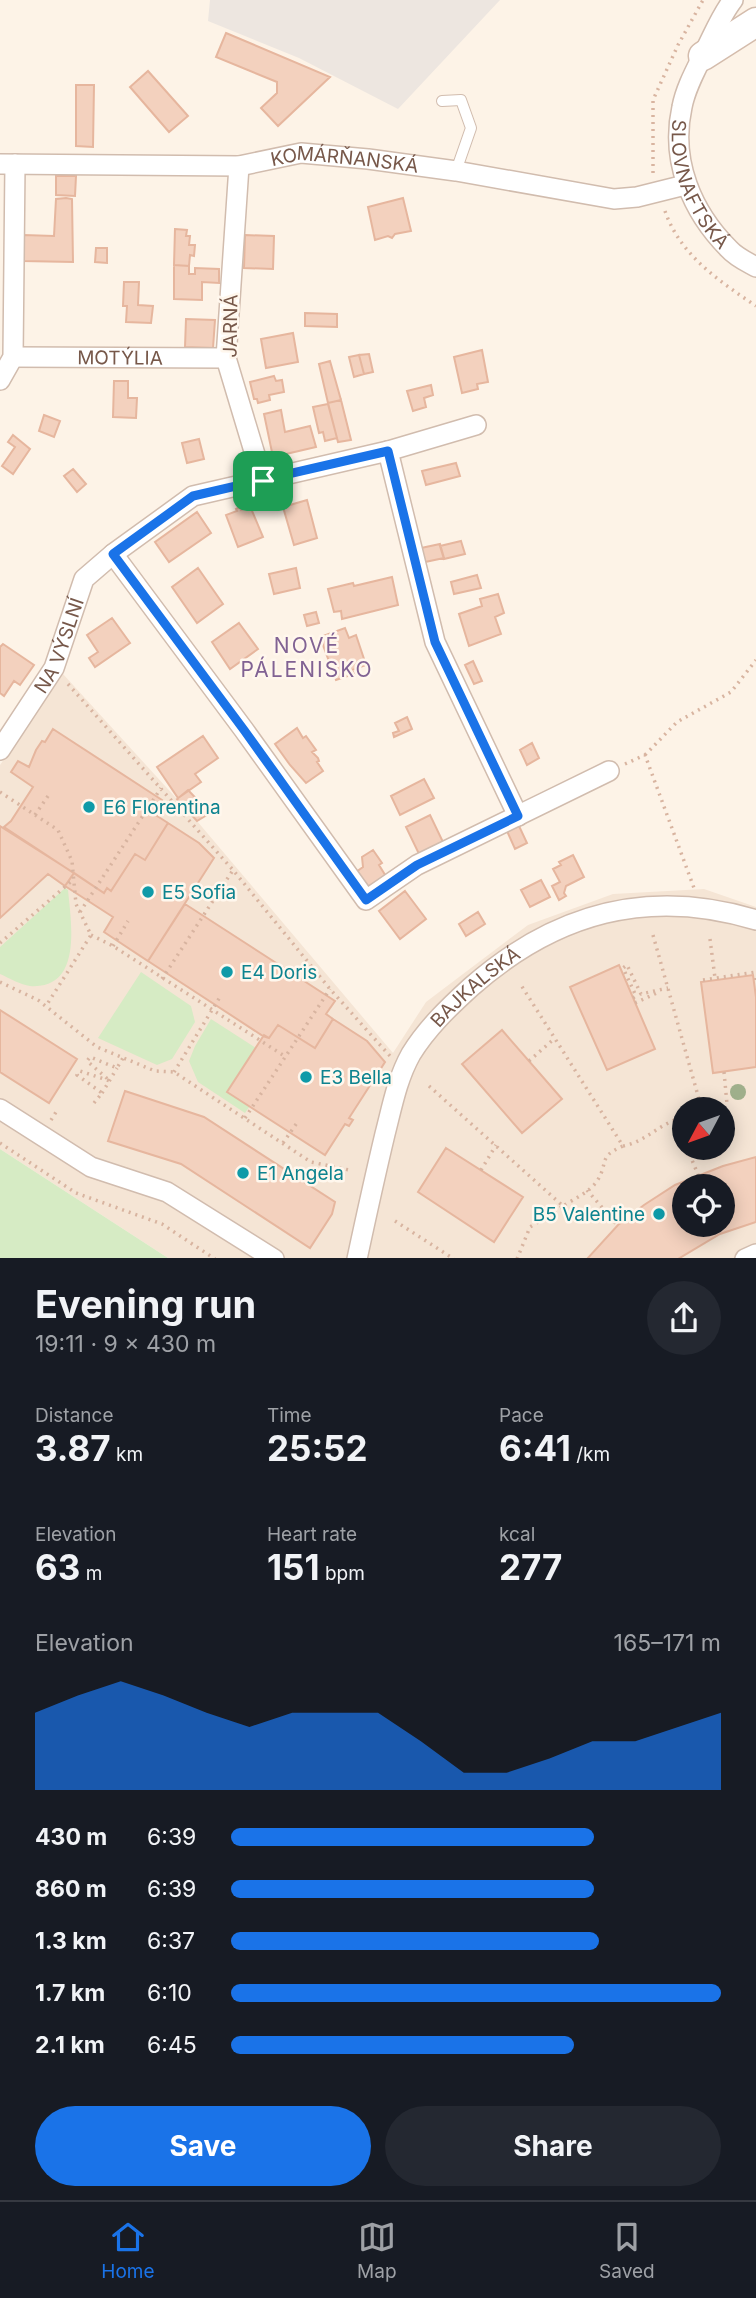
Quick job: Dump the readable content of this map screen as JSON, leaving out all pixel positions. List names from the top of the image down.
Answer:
{
  "streets": {
    "street": [
      "KOMÁRŇANSKÁ",
      "SLOVNAFTSKÁ",
      "JARNÁ",
      "MOTÝLIA",
      "NA VÝSLNÍ",
      "BAJKALSKÁ"
    ]
  },
  "crossings": [
    ["KOMÁRŇANSKÁ", "SLOVNAFTSKÁ"],
    ["KOMÁRŇANSKÁ", "JARNÁ"],
    ["JARNÁ", "MOTÝLIA"],
    ["JARNÁ", "NA VÝSLNÍ"]
  ],
  "districts": ["NOVÉ PÁLENISKO"],
  "places": [
    "E6 Florentina",
    "E5 Sofia",
    "E4 Doris",
    "E3 Bella",
    "E1 Angela",
    "B5 Valentine"
  ],
  "north": "bottom left",
  "page": {
    "heading": ["Evening run", "19:11 · 9 × 430 m"],
    "stats": [
      ["Distance", "3.87 km"],
      ["Time", "25:52"],
      ["Pace", "6:41 /km"],
      ["Elevation", "63 m"],
      ["Heart rate", "151 bpm"],
      ["kcal", "277"]
    ],
    "chart": ["Elevation", "165–171 m"],
    "list": [
      {
        "name": "430 m",
        "note": "6:39"
      },
      {
        "name": "860 m",
        "note": "6:39"
      },
      {
        "name": "1.3 km",
        "note": "6:37"
      },
      {
        "name": "1.7 km",
        "note": "6:10"
      },
      {
        "name": "2.1 km",
        "note": "6:45"
      }
    ],
    "buttons": ["Save", "Share"],
    "tabs": ["Home", "Map", "Saved"]
  }
}
